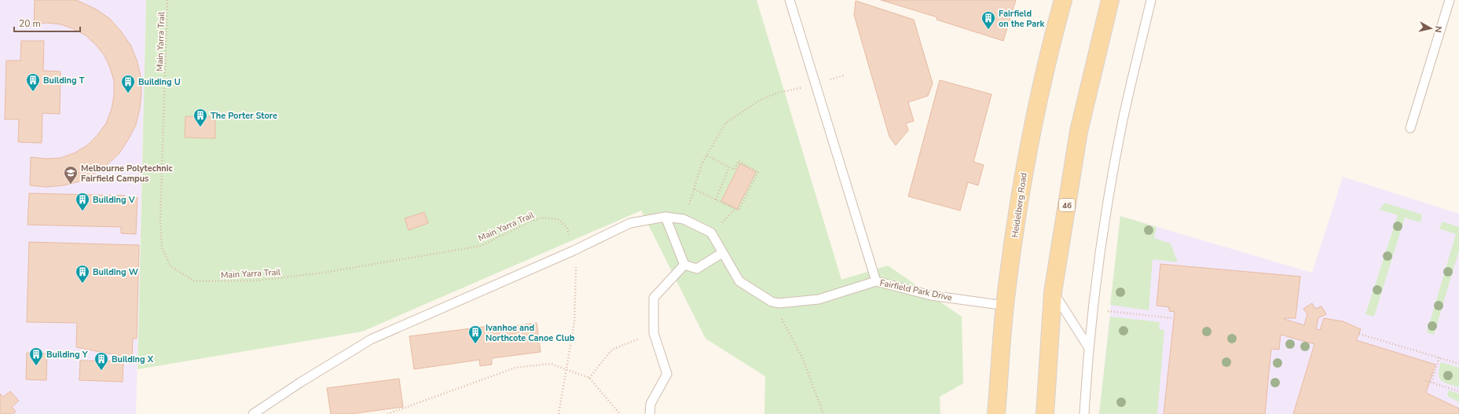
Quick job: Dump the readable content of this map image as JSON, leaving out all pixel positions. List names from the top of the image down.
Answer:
{
  "streets": {
    "main road": ["Heidelberg Road", "46"],
    "lane": ["Fairfield Park Drive"],
    "path": ["Main Yarra Trail"]
  },
  "crossings": [
    ["Heidelberg Road", "Fairfield Park Drive"]
  ],
  "places": {
    "building": [
      "Fairfield on the Park",
      "Building T",
      "Building U",
      "The Porter Store",
      "Building V",
      "Building W",
      "Ivanhoe and Northcote Canoe Club",
      "Building Y",
      "Building X"
    ],
    "school or university": ["Melbourne Polytechnic Fairfield Campus"]
  },
  "scale_bar": "20 m",
  "north": "right"
}
